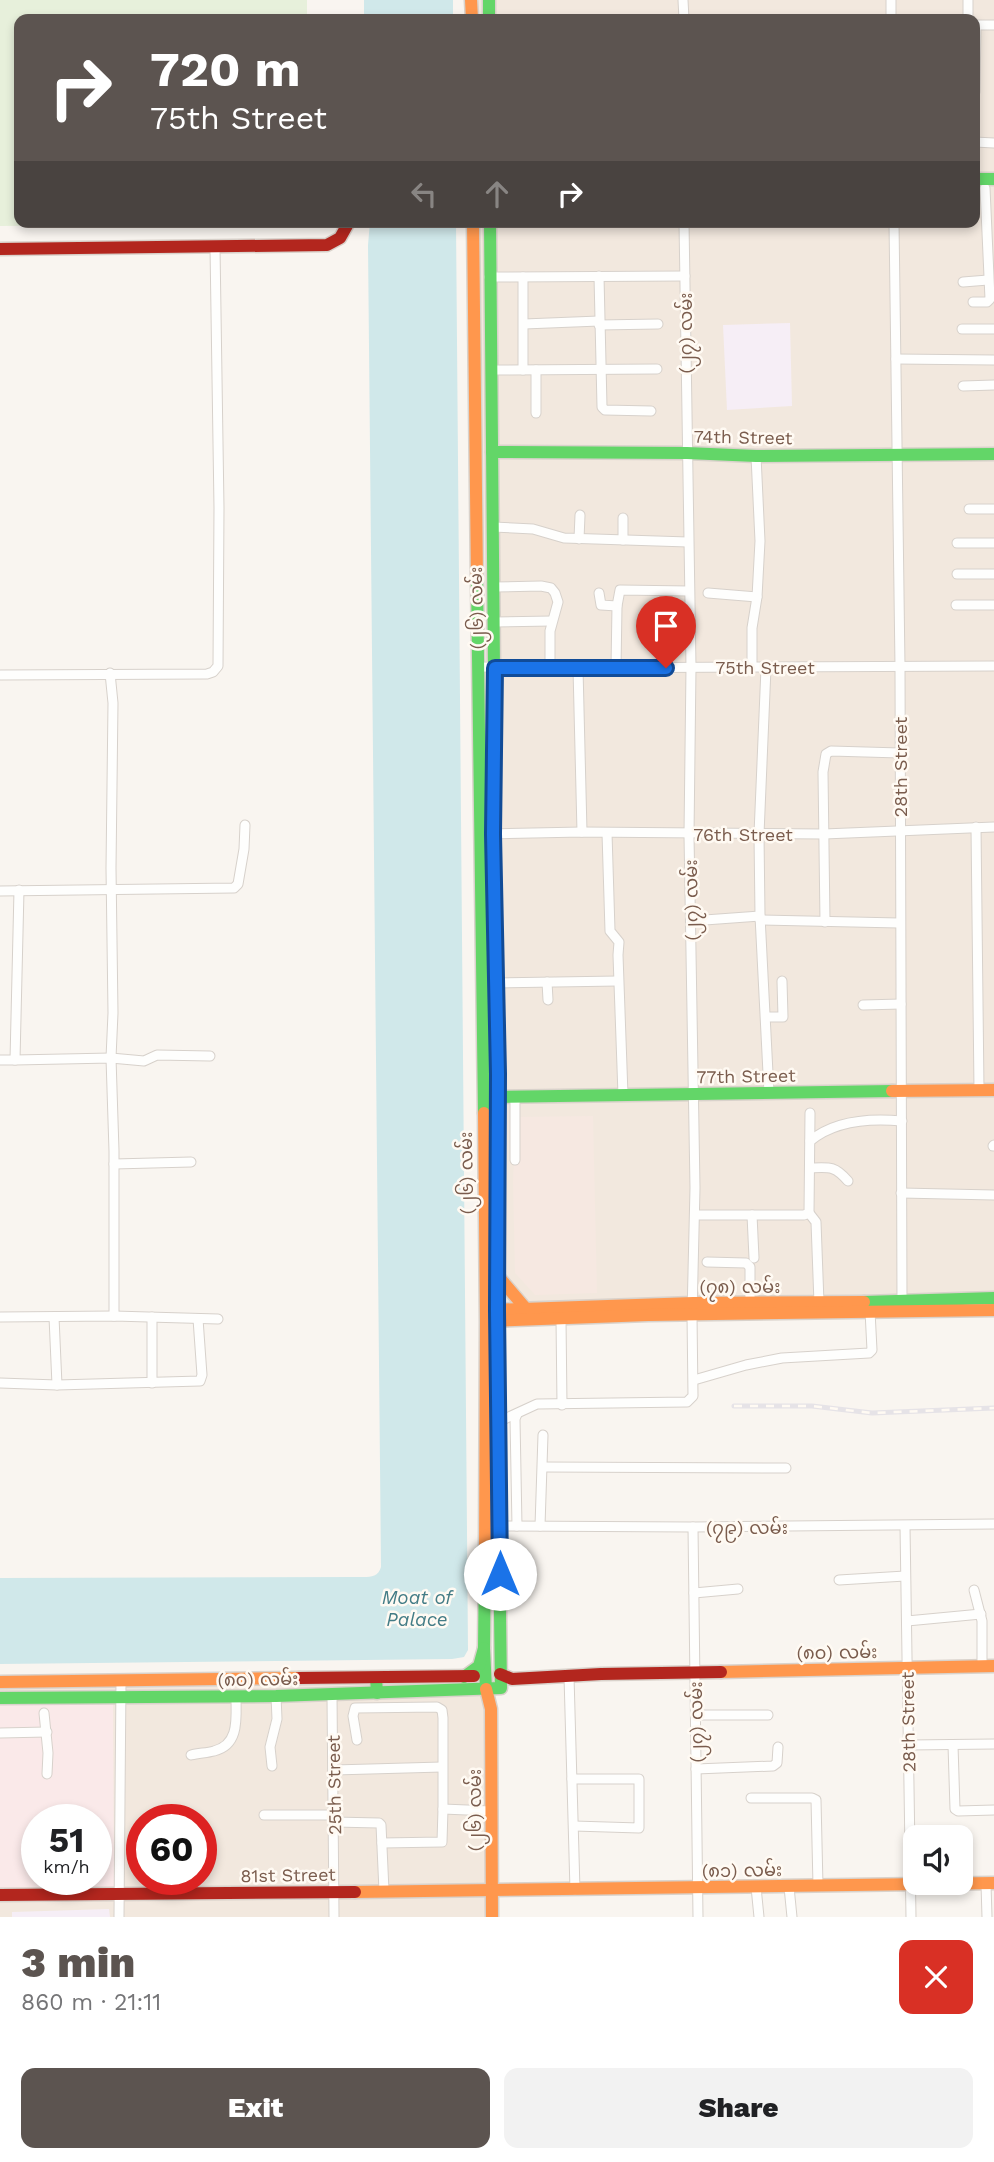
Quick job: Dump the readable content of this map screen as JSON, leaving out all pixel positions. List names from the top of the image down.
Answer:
{
  "streets": {
    "main road": [
      "74th Street",
      "(၂၆) လမ်း",
      "77th Street",
      "(၇၈) လမ်း",
      "(၈၀) လမ်း",
      "(၈၁) လမ်း",
      "81st Street"
    ],
    "street": [
      "(၂၇) လမ်း",
      "75th Street",
      "28th Street",
      "76th Street",
      "(၇၉) လမ်း",
      "25th Street"
    ]
  },
  "crossings": [
    ["(၂၇) လမ်း", "74th Street"],
    ["(၂၇) လမ်း", "75th Street"],
    ["(၂၇) လမ်း", "76th Street"],
    ["(၂၇) လမ်း", "77th Street"],
    ["(၂၇) လမ်း", "(၇၈) လမ်း"],
    ["(၂၇) လမ်း", "(၇၉) လမ်း"],
    ["(၂၇) လမ်း", "(၈၀) လမ်း"],
    ["(၂၇) လမ်း", "(၈၁) လမ်း"],
    ["74th Street", "(၂၆) လမ်း"],
    ["74th Street", "28th Street"],
    ["(၂၆) လမ်း", "75th Street"],
    ["(၂၆) လမ်း", "76th Street"],
    ["(၂၆) လမ်း", "77th Street"],
    ["(၂၆) လမ်း", "(၇၈) လမ်း"],
    ["(၂၆) လမ်း", "(၇၉) လမ်း"],
    ["(၂၆) လမ်း", "(၈၀) လမ်း"],
    ["(၂၆) လမ်း", "(၈၁) လမ်း"],
    ["(၂၆) လမ်း", "81st Street"],
    ["75th Street", "28th Street"],
    ["28th Street", "76th Street"],
    ["28th Street", "77th Street"],
    ["28th Street", "(၇၈) လမ်း"],
    ["28th Street", "(၇၉) လမ်း"],
    ["28th Street", "(၈၀) လမ်း"],
    ["(၈၀) လမ်း", "25th Street"],
    ["25th Street", "81st Street"],
    ["(၈၁) လမ်း", "81st Street"]
  ],
  "water": ["Moat of Palace"],
  "page": {
    "turn": ["720 m", "75th Street"],
    "speed": "51 km/h",
    "limit": "60",
    "heading": ["3 min", "860 m · 21:11"],
    "buttons": ["Exit", "Share"]
  }
}
